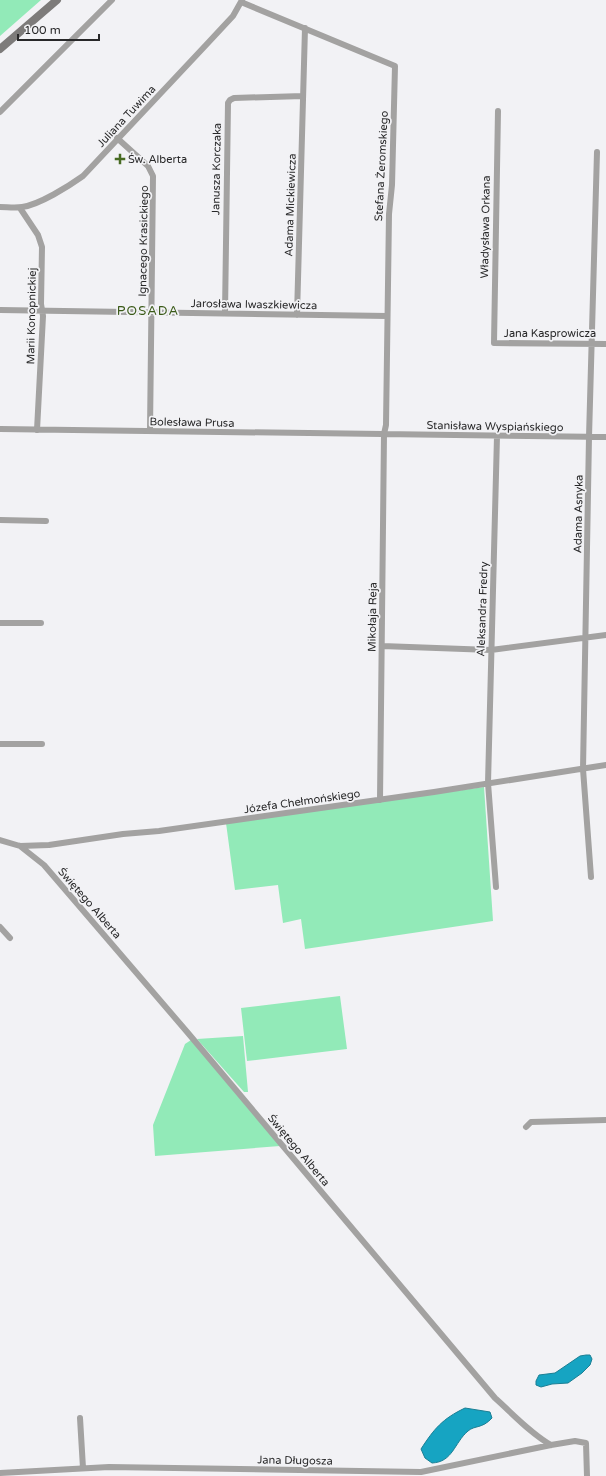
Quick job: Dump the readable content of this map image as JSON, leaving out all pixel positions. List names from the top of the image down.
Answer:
{
  "streets": {
    "street": [
      "Juliana Tuwima",
      "Stefana Żeromskiego",
      "Janusza Korczaka",
      "Adama Mickiewicza",
      "Władysława Orkana",
      "Ignacego Krasickiego",
      "Jarosława Iwaszkiewicza",
      "Marii Konopnickiej",
      "Jana Kasprowicza",
      "Bolesława Prusa",
      "Stanisława Wyspiańskiego",
      "Adama Asnyka",
      "Aleksandra Fredry",
      "Mikołaja Reja",
      "Józefa Chełmońskiego",
      "Świętego Alberta",
      "Jana Długosza"
    ]
  },
  "crossings": [
    ["Juliana Tuwima", "Stefana Żeromskiego"],
    ["Juliana Tuwima", "Ignacego Krasickiego"],
    ["Juliana Tuwima", "Marii Konopnickiej"],
    ["Stefana Żeromskiego", "Adama Mickiewicza"],
    ["Stefana Żeromskiego", "Jarosława Iwaszkiewicza"],
    ["Stefana Żeromskiego", "Bolesława Prusa"],
    ["Stefana Żeromskiego", "Stanisława Wyspiańskiego"],
    ["Stefana Żeromskiego", "Mikołaja Reja"],
    ["Janusza Korczaka", "Adama Mickiewicza"],
    ["Janusza Korczaka", "Jarosława Iwaszkiewicza"],
    ["Adama Mickiewicza", "Jarosława Iwaszkiewicza"],
    ["Władysława Orkana", "Jana Kasprowicza"],
    ["Ignacego Krasickiego", "Jarosława Iwaszkiewicza"],
    ["Ignacego Krasickiego", "Bolesława Prusa"],
    ["Jarosława Iwaszkiewicza", "Marii Konopnickiej"],
    ["Marii Konopnickiej", "Bolesława Prusa"],
    ["Jana Kasprowicza", "Adama Asnyka"],
    ["Bolesława Prusa", "Stanisława Wyspiańskiego"],
    ["Bolesława Prusa", "Mikołaja Reja"],
    ["Stanisława Wyspiańskiego", "Adama Asnyka"],
    ["Stanisława Wyspiańskiego", "Aleksandra Fredry"],
    ["Stanisława Wyspiańskiego", "Mikołaja Reja"],
    ["Adama Asnyka", "Józefa Chełmońskiego"],
    ["Aleksandra Fredry", "Józefa Chełmońskiego"],
    ["Mikołaja Reja", "Józefa Chełmońskiego"],
    ["Józefa Chełmońskiego", "Świętego Alberta"],
    ["Świętego Alberta", "Jana Długosza"]
  ],
  "districts": ["POSADA"],
  "places": {
    "health": ["Św. Alberta"]
  },
  "scale_bar": "100 m"
}
